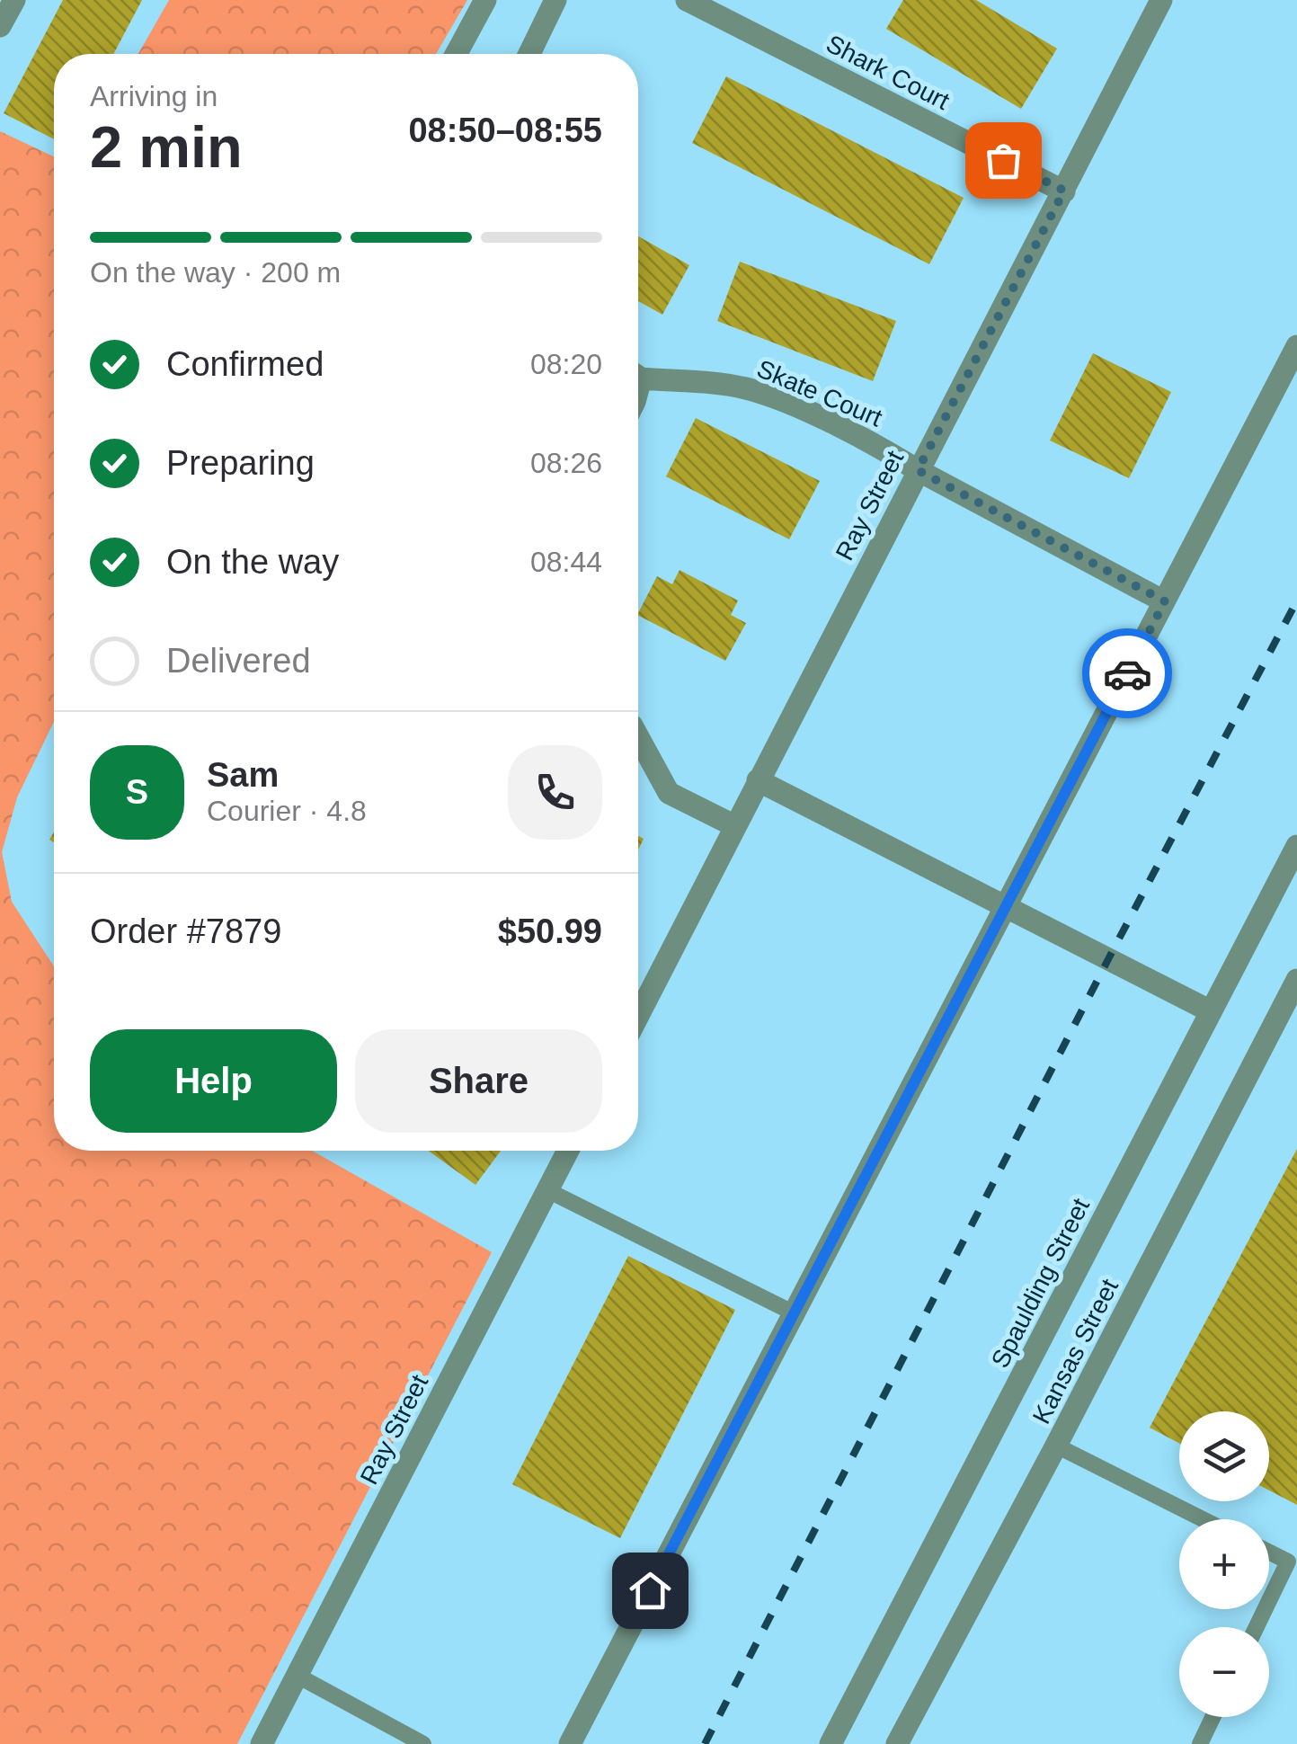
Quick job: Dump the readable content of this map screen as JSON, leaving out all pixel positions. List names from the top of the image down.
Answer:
{
  "streets": {
    "street": [
      "Shark Court",
      "Skate Court",
      "Ray Street",
      "Spaulding Street",
      "Kansas Street"
    ]
  },
  "crossings": [
    ["Shark Court", "Ray Street"],
    ["Skate Court", "Ray Street"]
  ],
  "page": {
    "heading": ["2 min", "Arriving in", "08:50–08:55"],
    "panel": [
      "Sam",
      "Courier · 4.8",
      "Order #7879",
      "$50.99"
    ],
    "bar": "On the way · 200 m",
    "list": [
      ["Confirmed", "08:20"],
      ["Preparing", "08:26"],
      ["On the way", "08:44"],
      "Delivered"
    ],
    "round": "S",
    "buttons": ["Help", "Share"],
    "map_buttons": ["+", "−"]
  }
}
